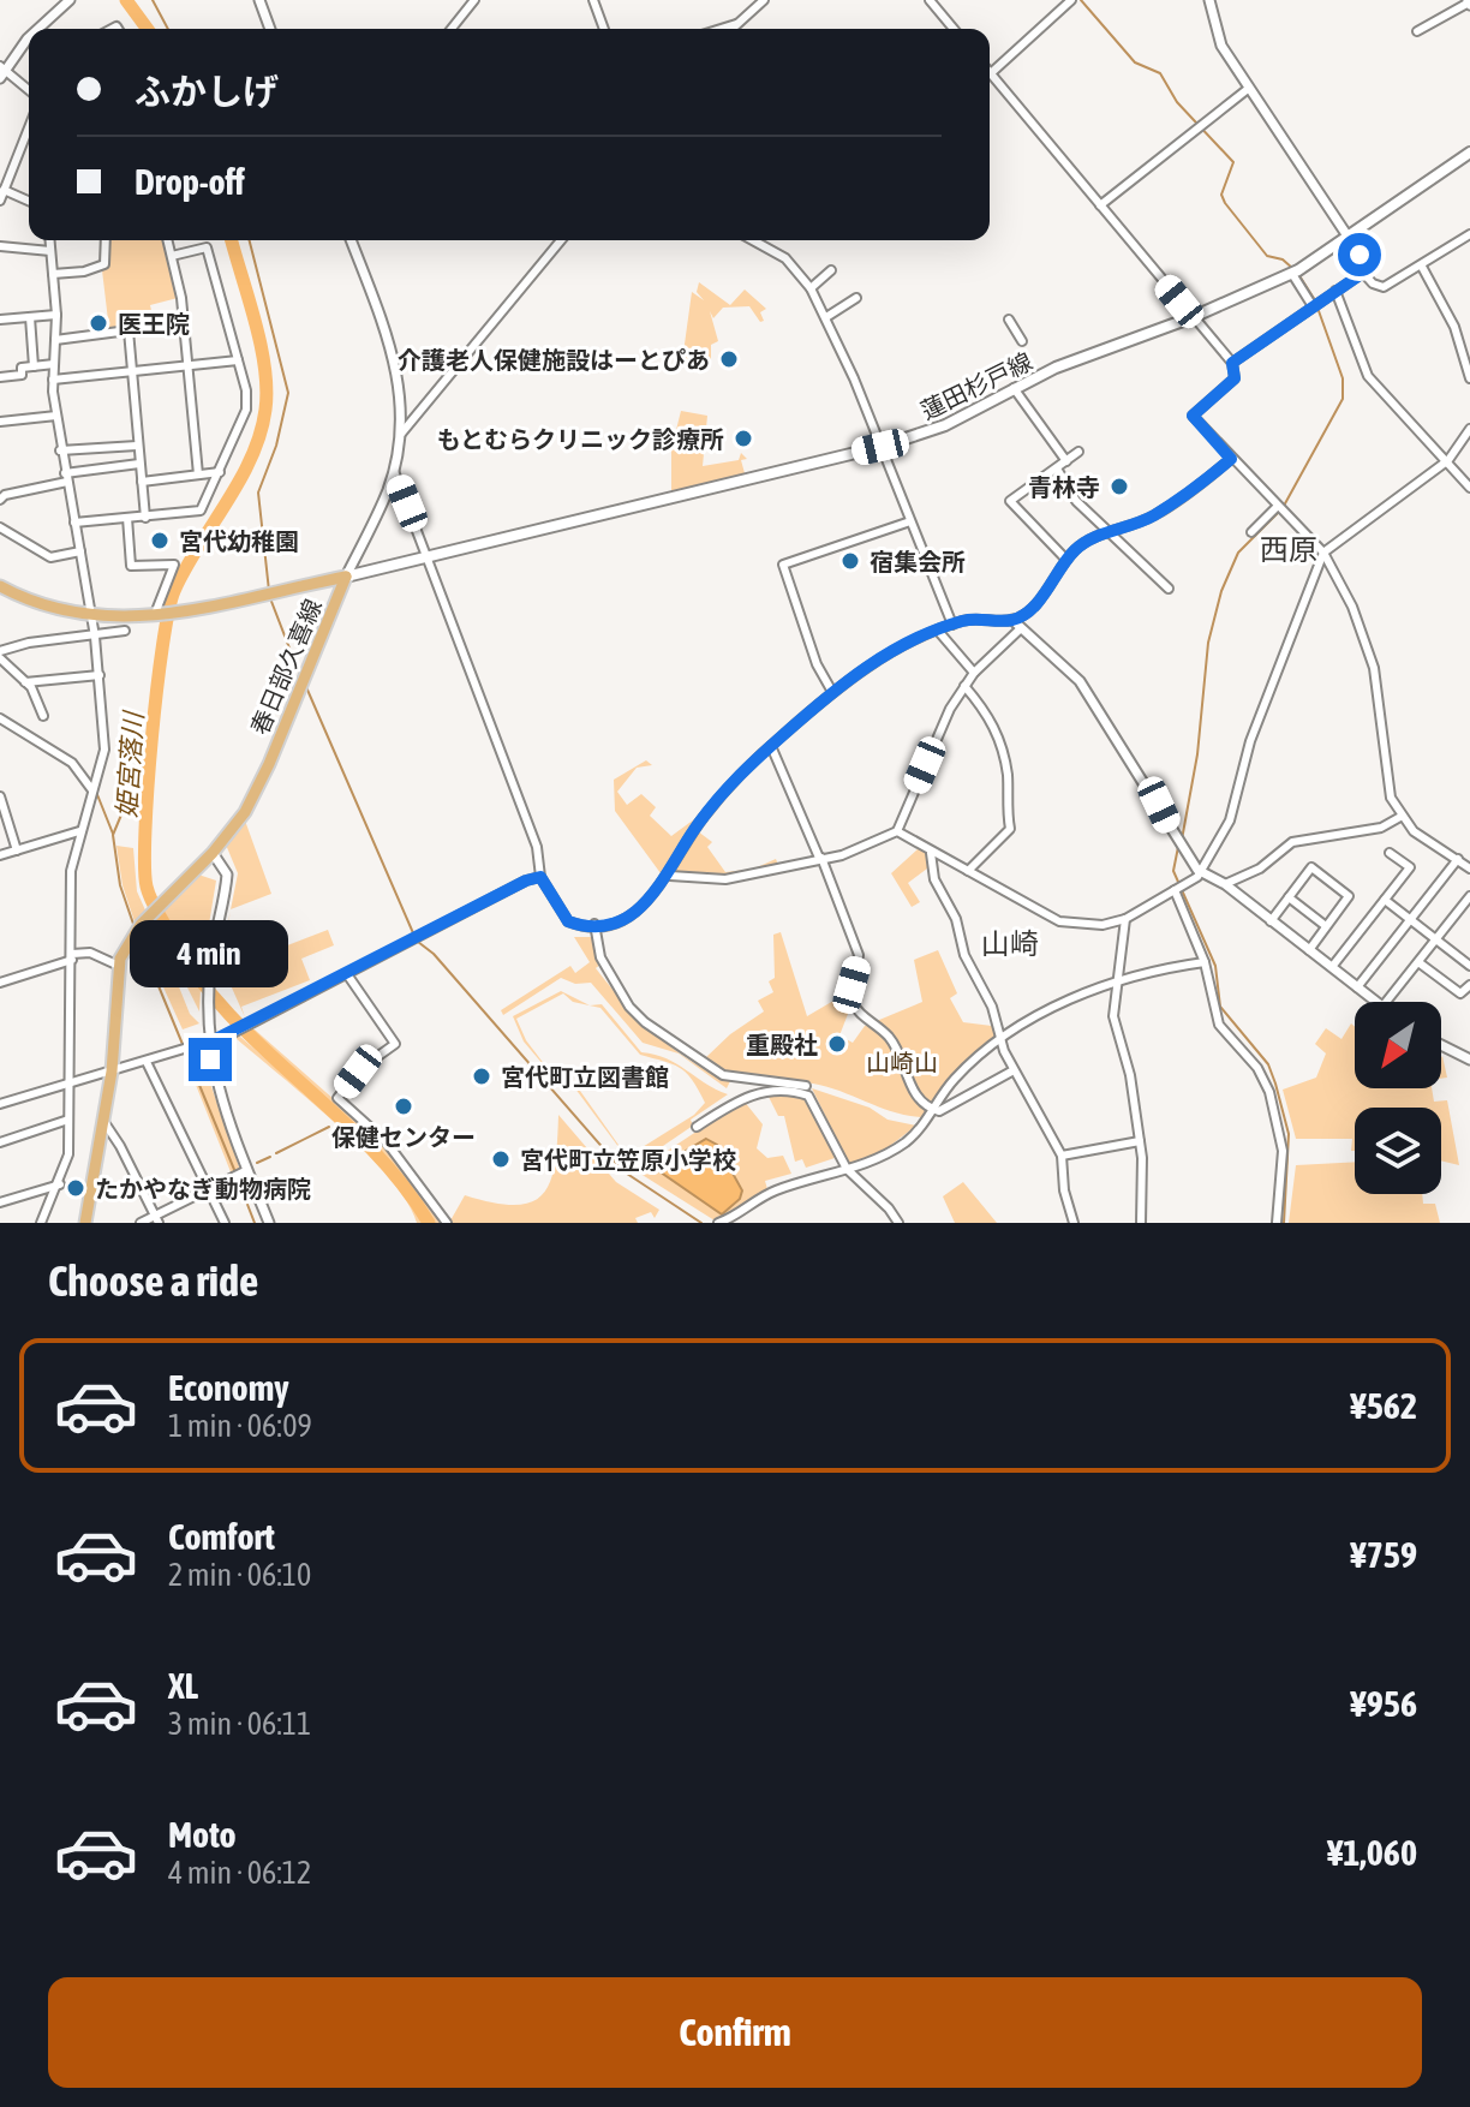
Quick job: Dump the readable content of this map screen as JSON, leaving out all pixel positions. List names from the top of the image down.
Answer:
{
  "streets": {
    "main road": ["蓮田杉戸線", "春日部久喜線"]
  },
  "crossings": [
    ["蓮田杉戸線", "春日部久喜線"]
  ],
  "districts": ["西原", "山崎"],
  "water": ["姫宮落川"],
  "parks": ["山崎山"],
  "places": [
    "医王院",
    "介護老人保健施設はーとぴあ",
    "もとむらクリニック診療所",
    "青林寺",
    "宮代幼稚園",
    "宿集会所",
    "重殿社",
    "宮代町立図書館",
    "保健センター",
    "宮代町立笠原小学校",
    "たかやなぎ動物病院"
  ],
  "north": "bottom left",
  "page": {
    "banner": ["ふかしげ", "Drop-off"],
    "bubble": "4 min",
    "heading": "Choose a ride",
    "list": [
      {
        "name": "Economy",
        "note": "1 min · 06:09",
        "value": "¥562"
      },
      {
        "name": "Comfort",
        "note": "2 min · 06:10",
        "value": "¥759"
      },
      {
        "name": "XL",
        "note": "3 min · 06:11",
        "value": "¥956"
      },
      {
        "name": "Moto",
        "note": "4 min · 06:12",
        "value": "¥1,060"
      }
    ],
    "buttons": "Confirm"
  }
}
